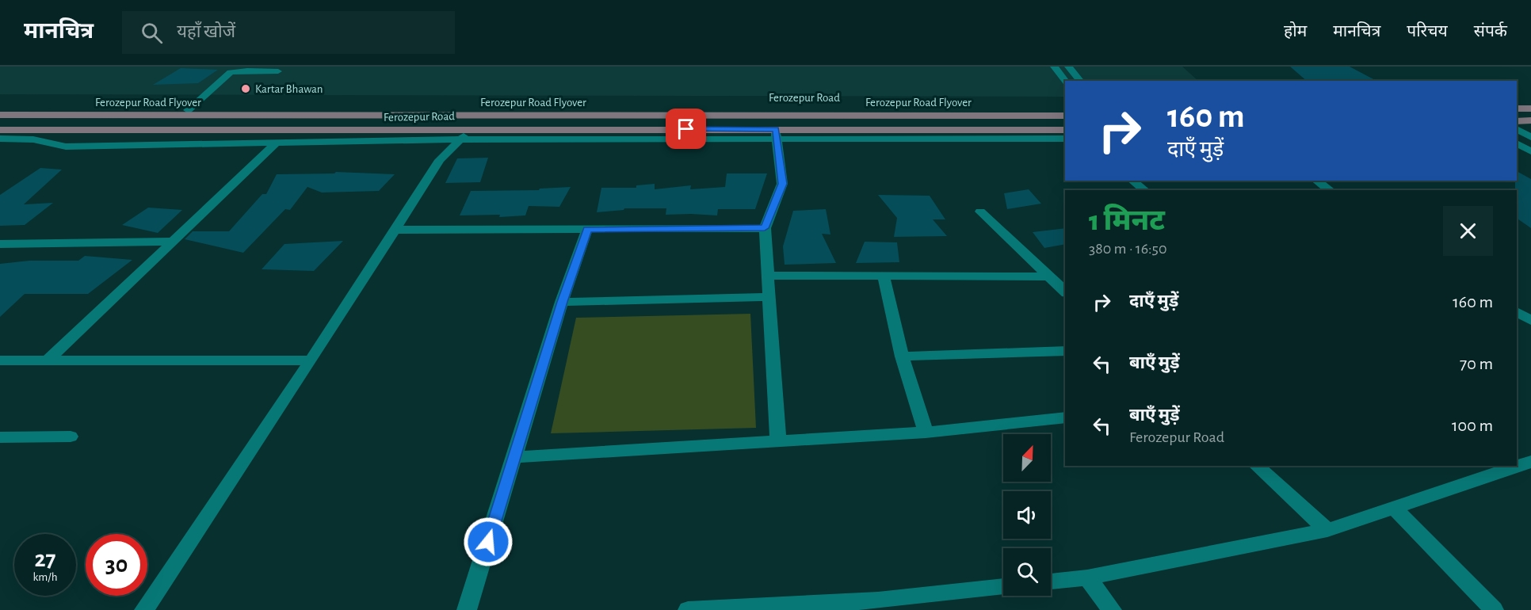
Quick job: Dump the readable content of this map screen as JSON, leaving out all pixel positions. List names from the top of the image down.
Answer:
{
  "streets": {
    "main road": ["Ferozepur Road", "Ferozepur Road Flyover"]
  },
  "places": ["Kartar Bhawan"],
  "north": "top right",
  "page": {
    "header": "मानचित्र",
    "search": "यहाँ खोजें",
    "nav": [
      "होम",
      "मानचित्र",
      "परिचय",
      "संपर्क"
    ],
    "turn": ["160 m", "दाएँ मुड़ें"],
    "heading": ["1 मिनट", "380 m · 16:50"],
    "list": [
      {
        "name": "दाएँ मुड़ें",
        "value": "160 m"
      },
      {
        "name": "बाएँ मुड़ें",
        "value": "70 m"
      },
      {
        "name": "बाएँ मुड़ें",
        "note": "Ferozepur Road",
        "value": "100 m"
      }
    ],
    "speed": "27 km/h",
    "limit": "30"
  }
}
